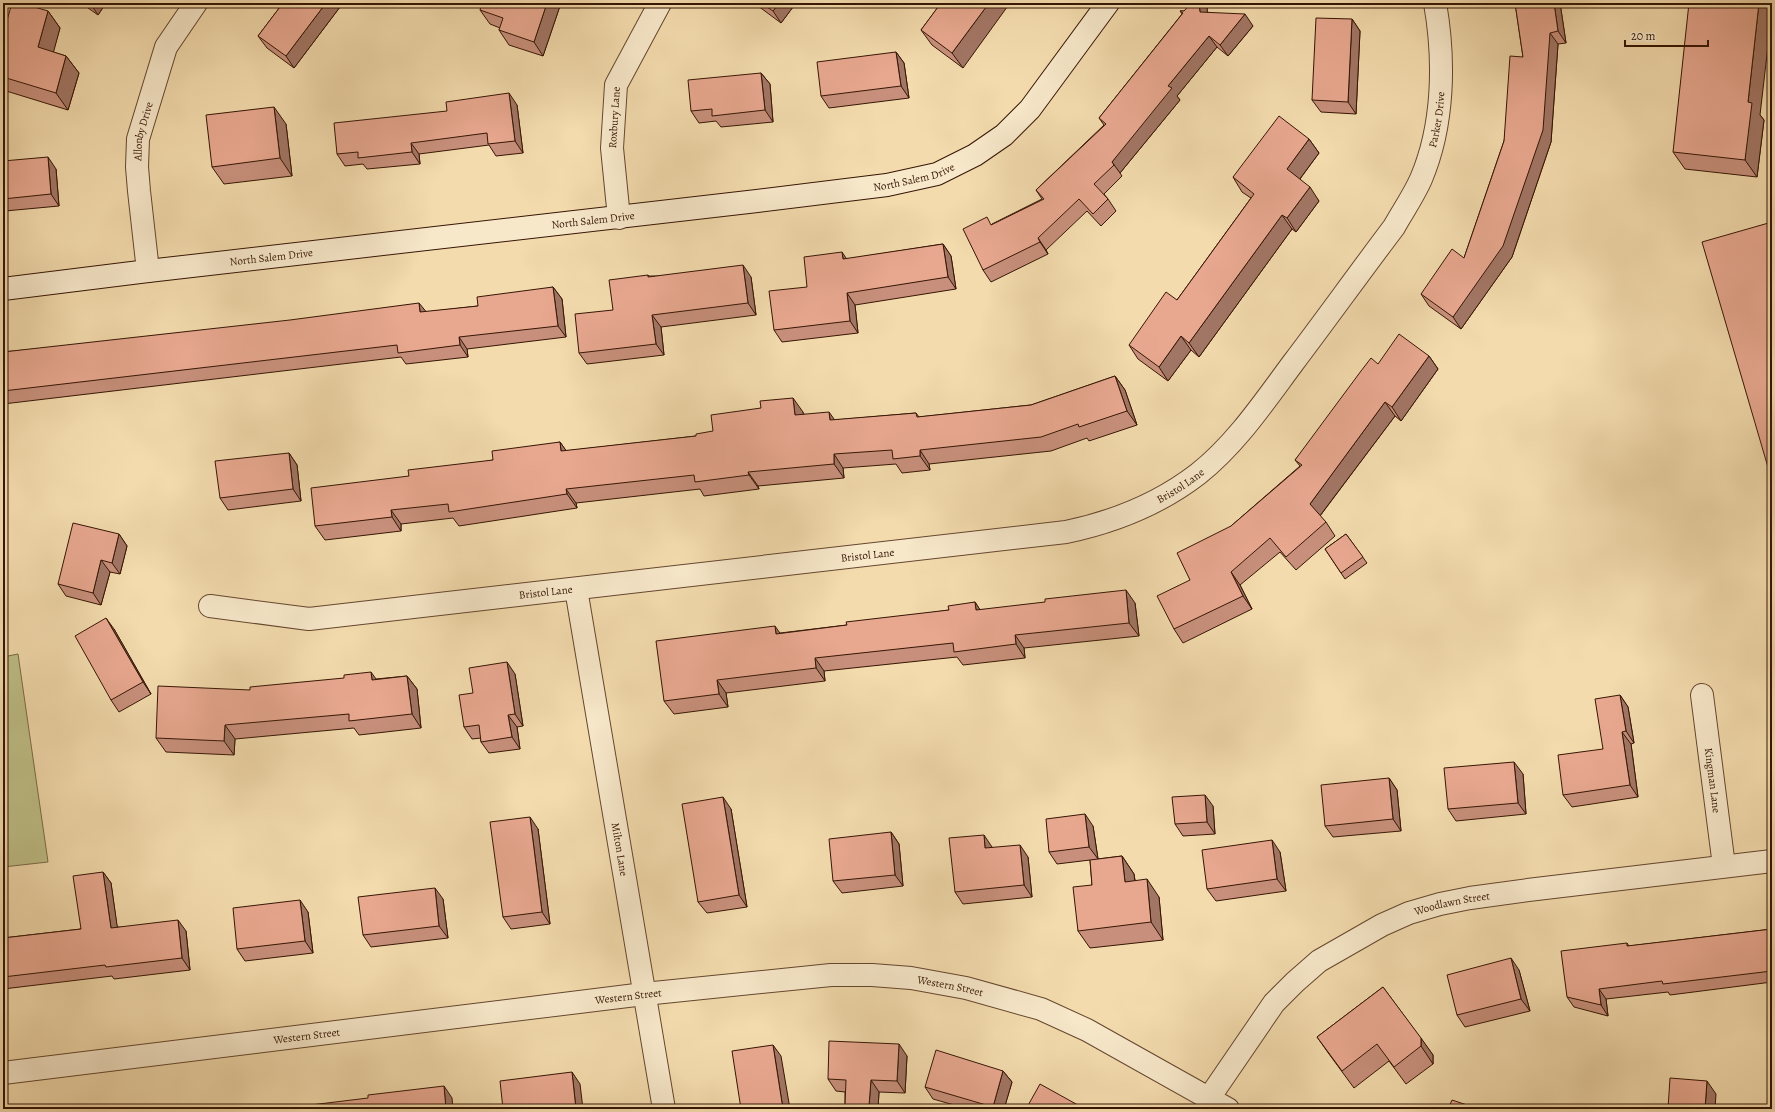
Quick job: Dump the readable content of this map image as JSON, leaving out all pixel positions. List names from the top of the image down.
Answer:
{
  "streets": {
    "street": [
      "Roxbury Lane",
      "Parker Drive",
      "Allonby Drive",
      "North Salem Drive",
      "Bristol Lane",
      "Kingman Lane",
      "Milton Lane",
      "Woodlawn Street",
      "Western Street"
    ]
  },
  "crossings": [
    ["Roxbury Lane", "North Salem Drive"],
    ["Parker Drive", "Bristol Lane"],
    ["Allonby Drive", "North Salem Drive"],
    ["Bristol Lane", "Milton Lane"],
    ["Kingman Lane", "Woodlawn Street"],
    ["Milton Lane", "Western Street"],
    ["Woodlawn Street", "Western Street"]
  ],
  "scale_bar": "20 m"
}
